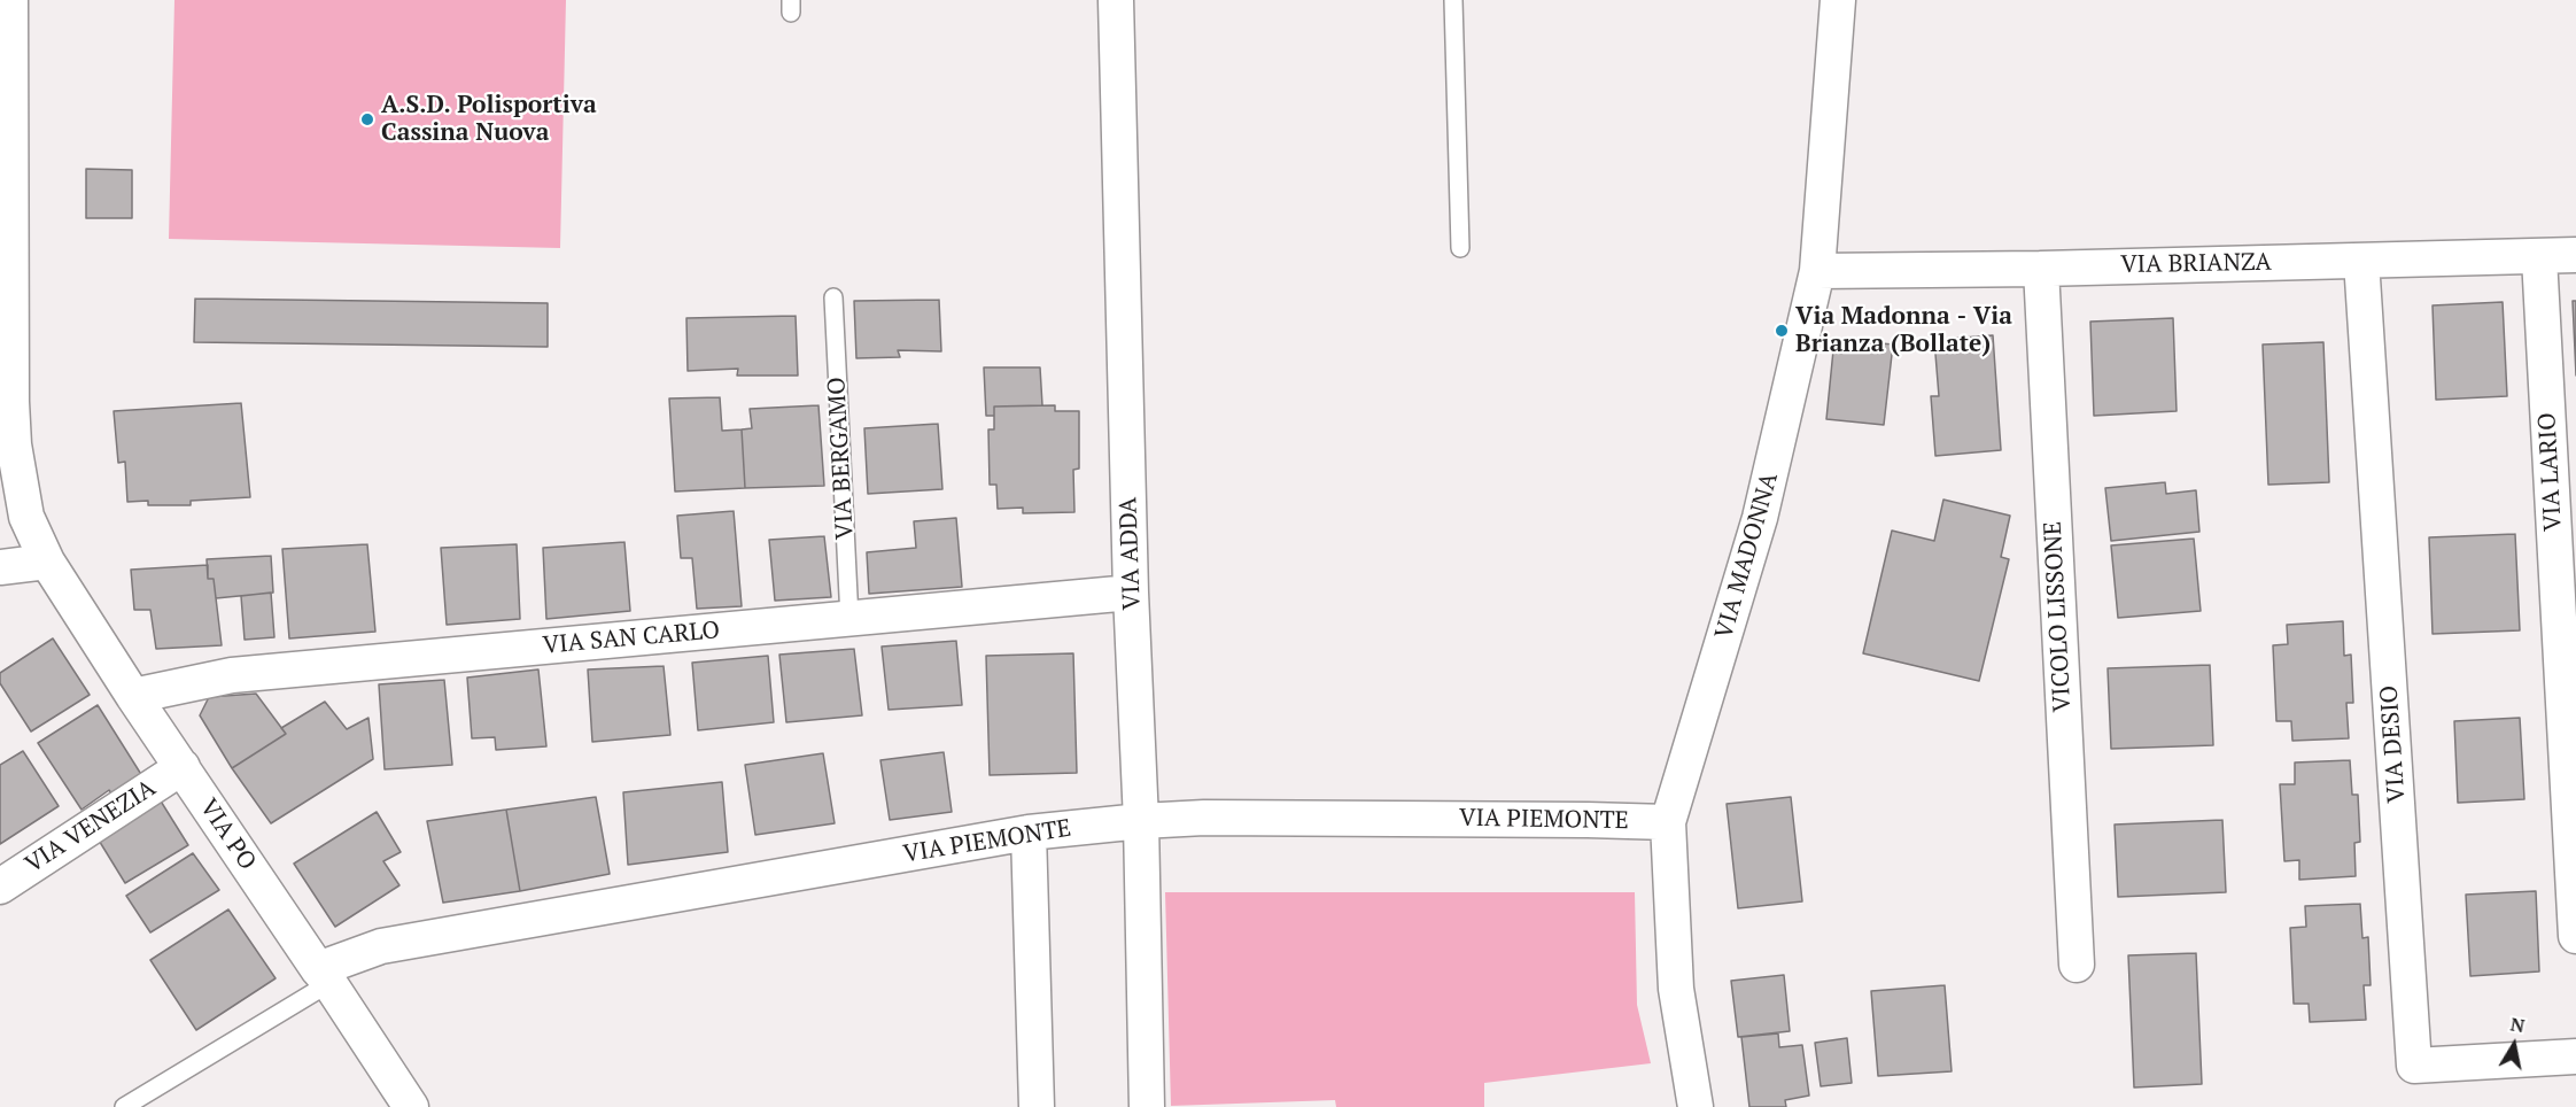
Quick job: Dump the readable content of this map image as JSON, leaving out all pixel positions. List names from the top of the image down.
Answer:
{
  "streets": {
    "street": [
      "VIA BRIANZA",
      "VIA LARIO",
      "VIA ADDA",
      "VIA MADONNA",
      "VICOLO LISSONE",
      "VIA SAN CARLO",
      "VIA DESIO",
      "VIA PIEMONTE",
      "VIA VENEZIA",
      "VIA PO"
    ],
    "lane": ["VIA BERGAMO"]
  },
  "crossings": [
    ["VIA BRIANZA", "VIA LARIO"],
    ["VIA BRIANZA", "VIA MADONNA"],
    ["VIA BRIANZA", "VICOLO LISSONE"],
    ["VIA BRIANZA", "VIA DESIO"],
    ["VIA BERGAMO", "VIA SAN CARLO"],
    ["VIA ADDA", "VIA SAN CARLO"],
    ["VIA ADDA", "VIA PIEMONTE"],
    ["VIA MADONNA", "VIA PIEMONTE"],
    ["VIA SAN CARLO", "VIA PO"],
    ["VIA PIEMONTE", "VIA PO"],
    ["VIA VENEZIA", "VIA PO"]
  ],
  "places": ["A.S.D. Polisportiva Cassina Nuova", "Via Madonna - Via Brianza (Bollate)"],
  "north": "top"
}
